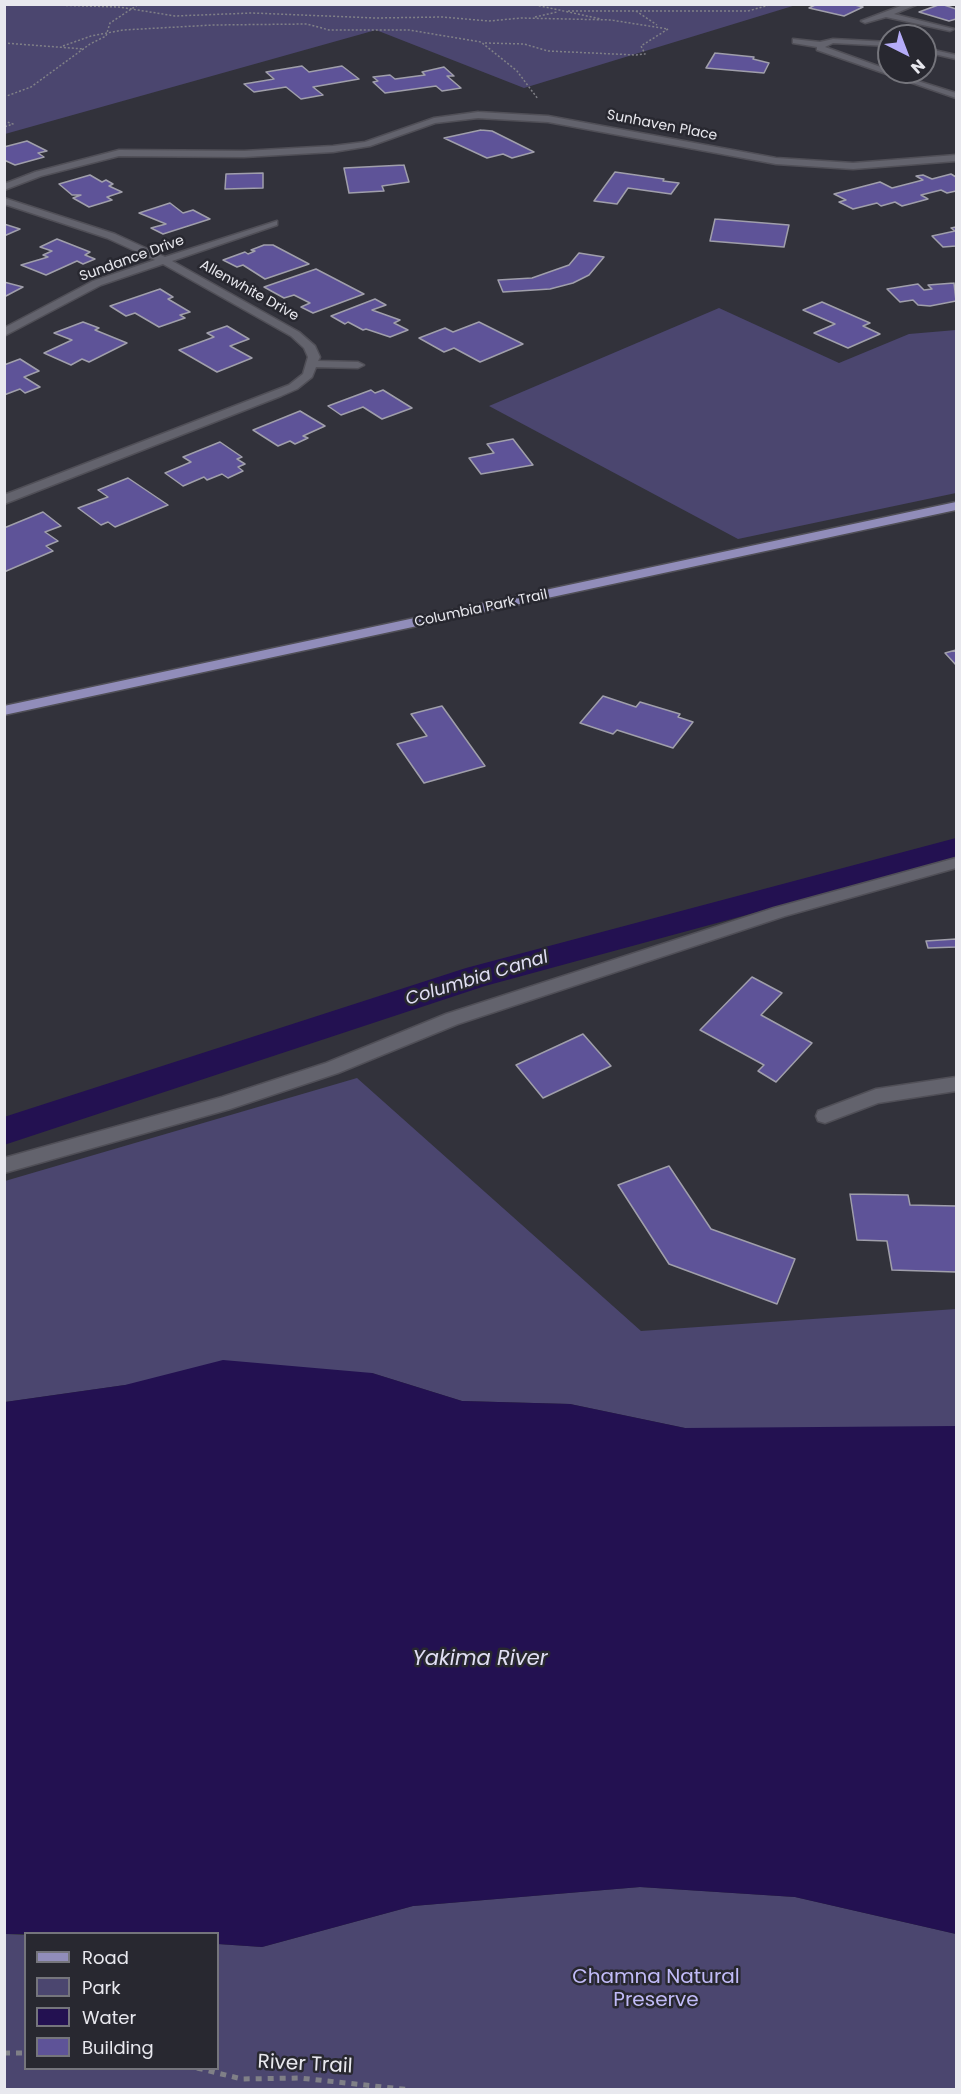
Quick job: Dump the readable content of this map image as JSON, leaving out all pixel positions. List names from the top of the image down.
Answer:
{
  "streets": {
    "main road": ["Columbia Park Trail"],
    "street": ["Sunhaven Place", "Sundance Drive", "Allenwhite Drive"],
    "path": ["River Trail"]
  },
  "crossings": [
    ["Sundance Drive", "Allenwhite Drive"]
  ],
  "water": ["Columbia Canal", "Yakima River"],
  "parks": ["Chamna Natural Preserve"],
  "legend": [
    "Road",
    "Park",
    "Water",
    "Building"
  ],
  "north": "bottom right"
}
